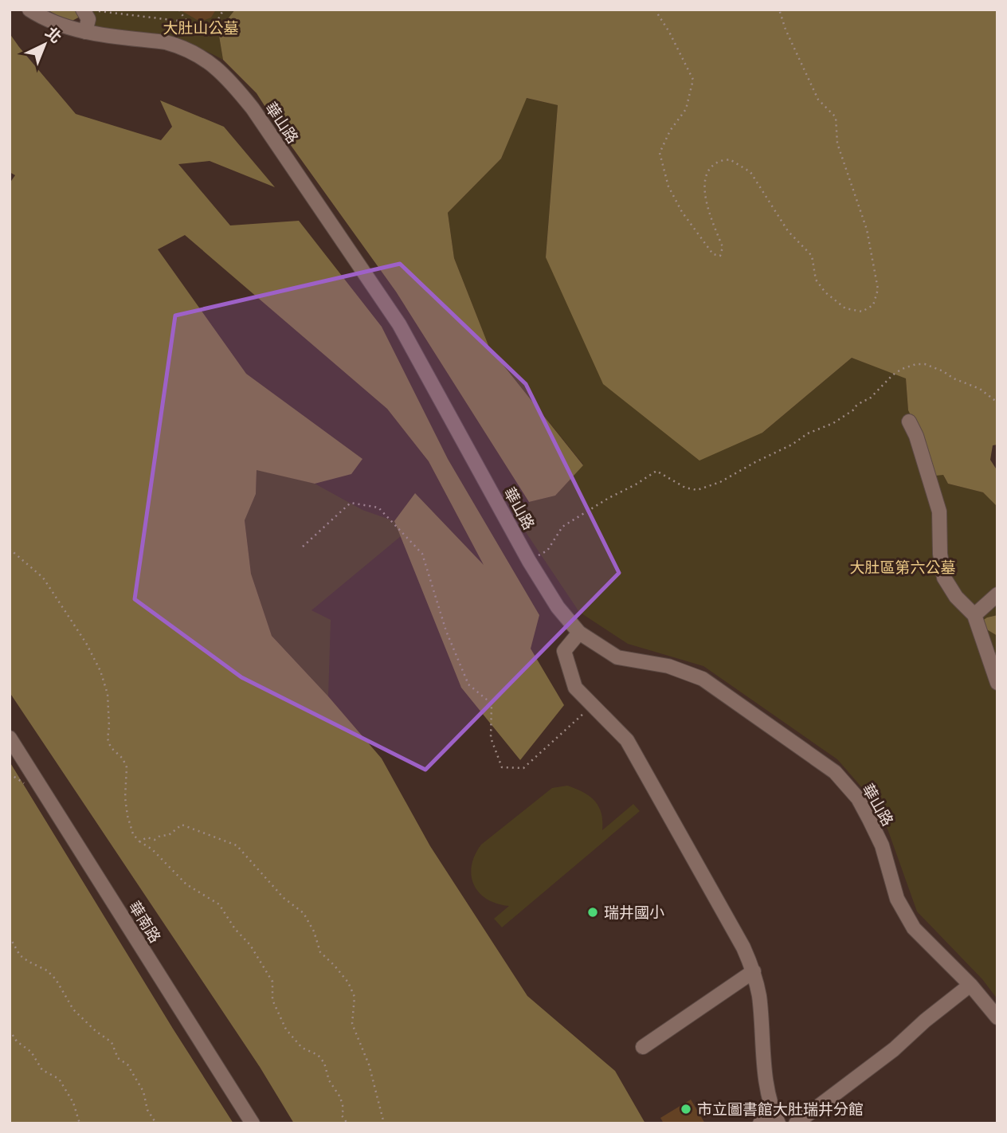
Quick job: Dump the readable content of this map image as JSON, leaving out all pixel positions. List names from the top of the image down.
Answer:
{
  "streets": {
    "street": ["華山路", "華南路"]
  },
  "parks": ["大肚山公墓", "大肚區第六公墓"],
  "places": ["瑞井國小", "市立圖書館大肚瑞井分館"],
  "north": "top right"
}
